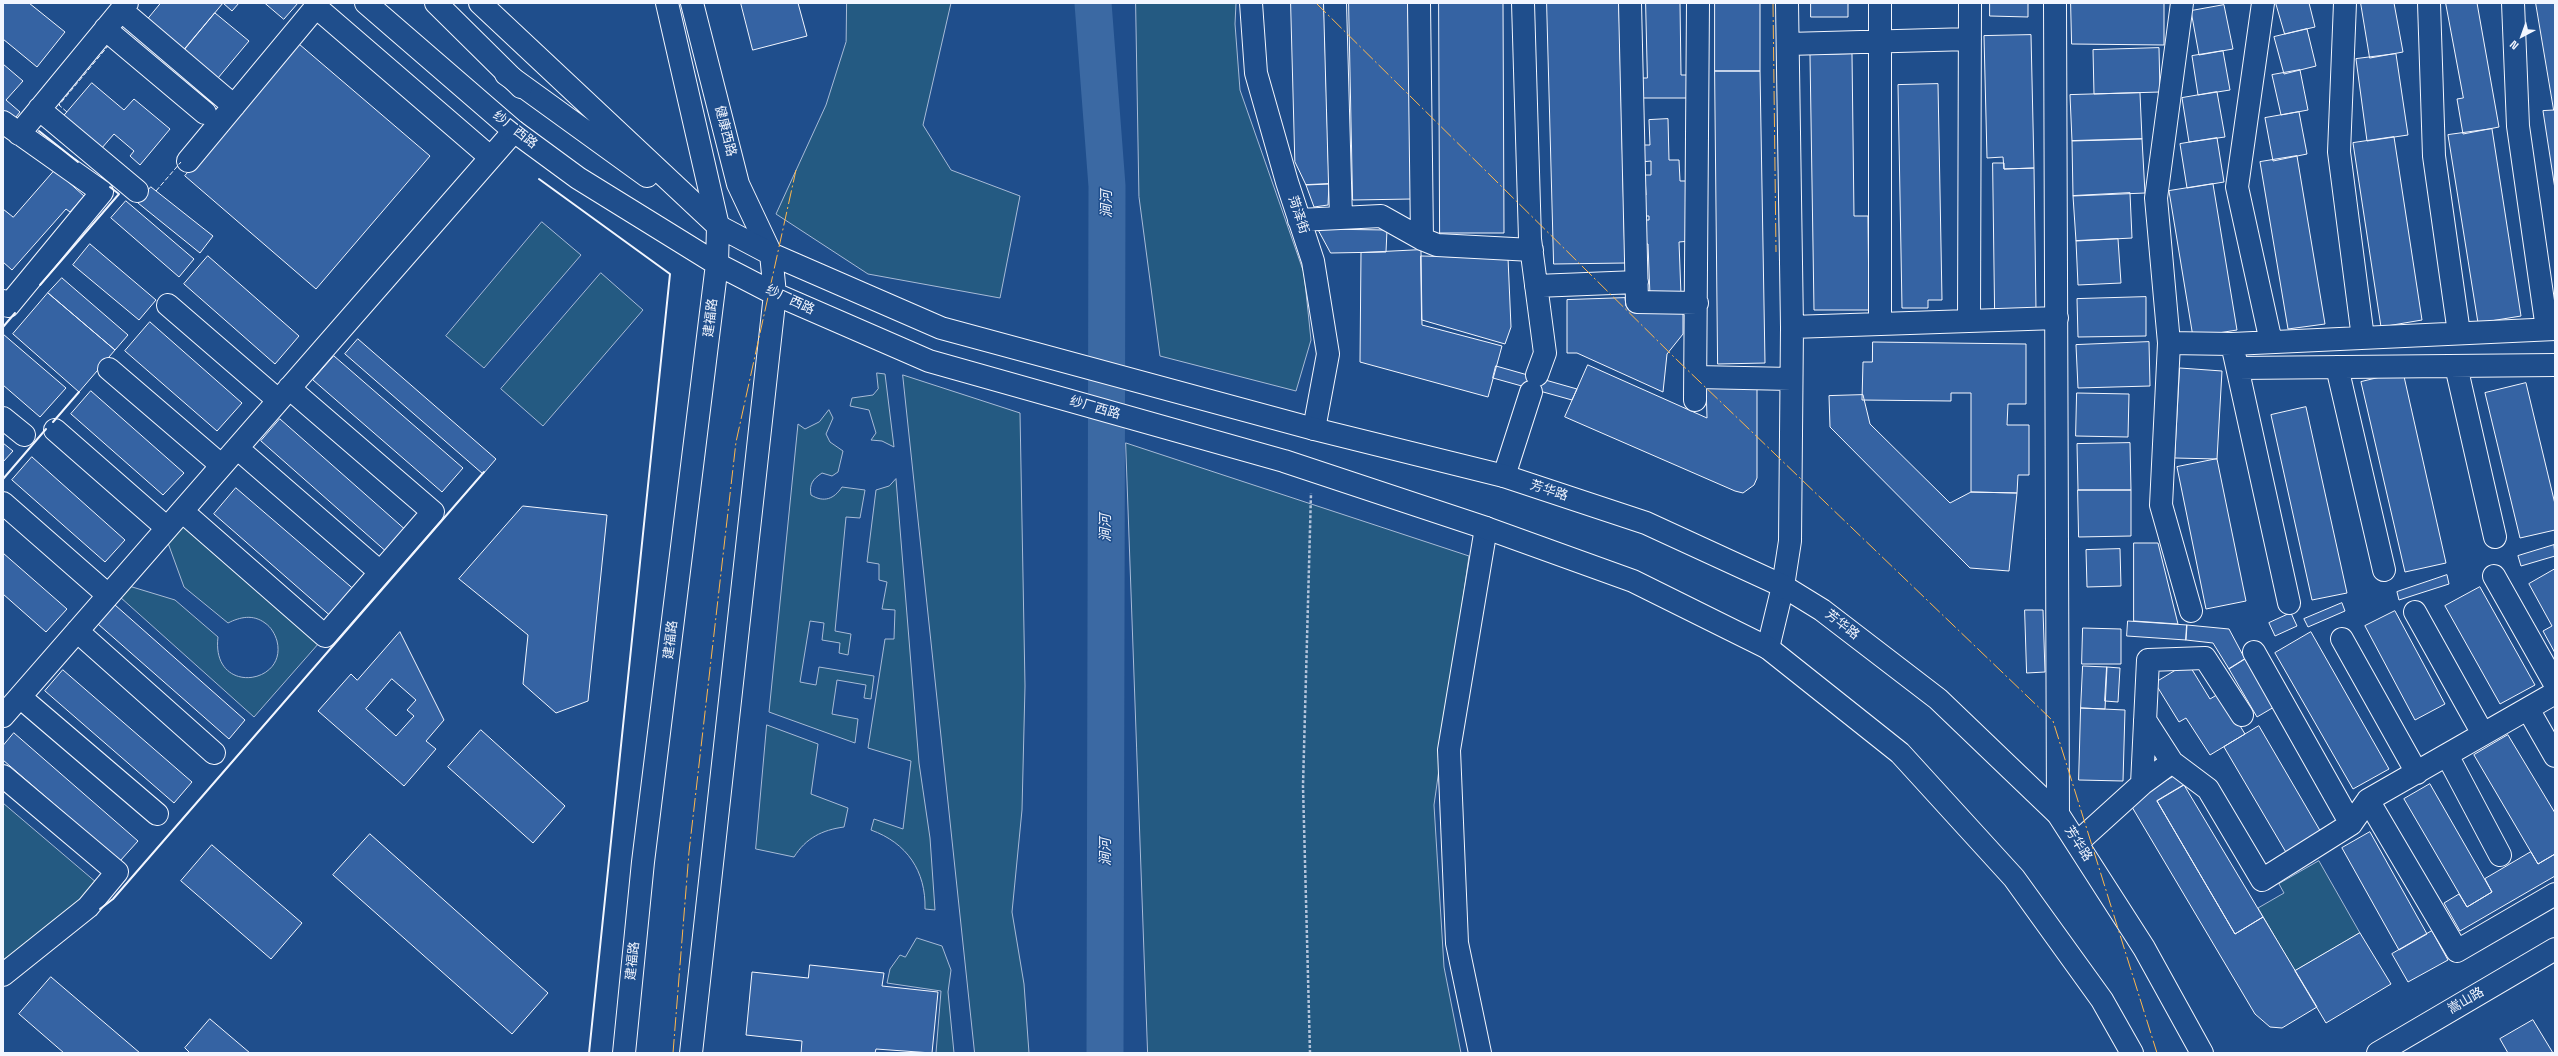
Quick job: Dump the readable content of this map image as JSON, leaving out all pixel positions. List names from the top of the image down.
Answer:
{
  "streets": {
    "main road": [
      "纱厂西路",
      "健康西路",
      "菏泽街",
      "建福路",
      "芳华路",
      "嵩山路"
    ]
  },
  "crossings": [
    ["纱厂西路", "建福路"],
    ["菏泽街", "芳华路"]
  ],
  "water": ["涧河"],
  "north": "bottom left"
}
